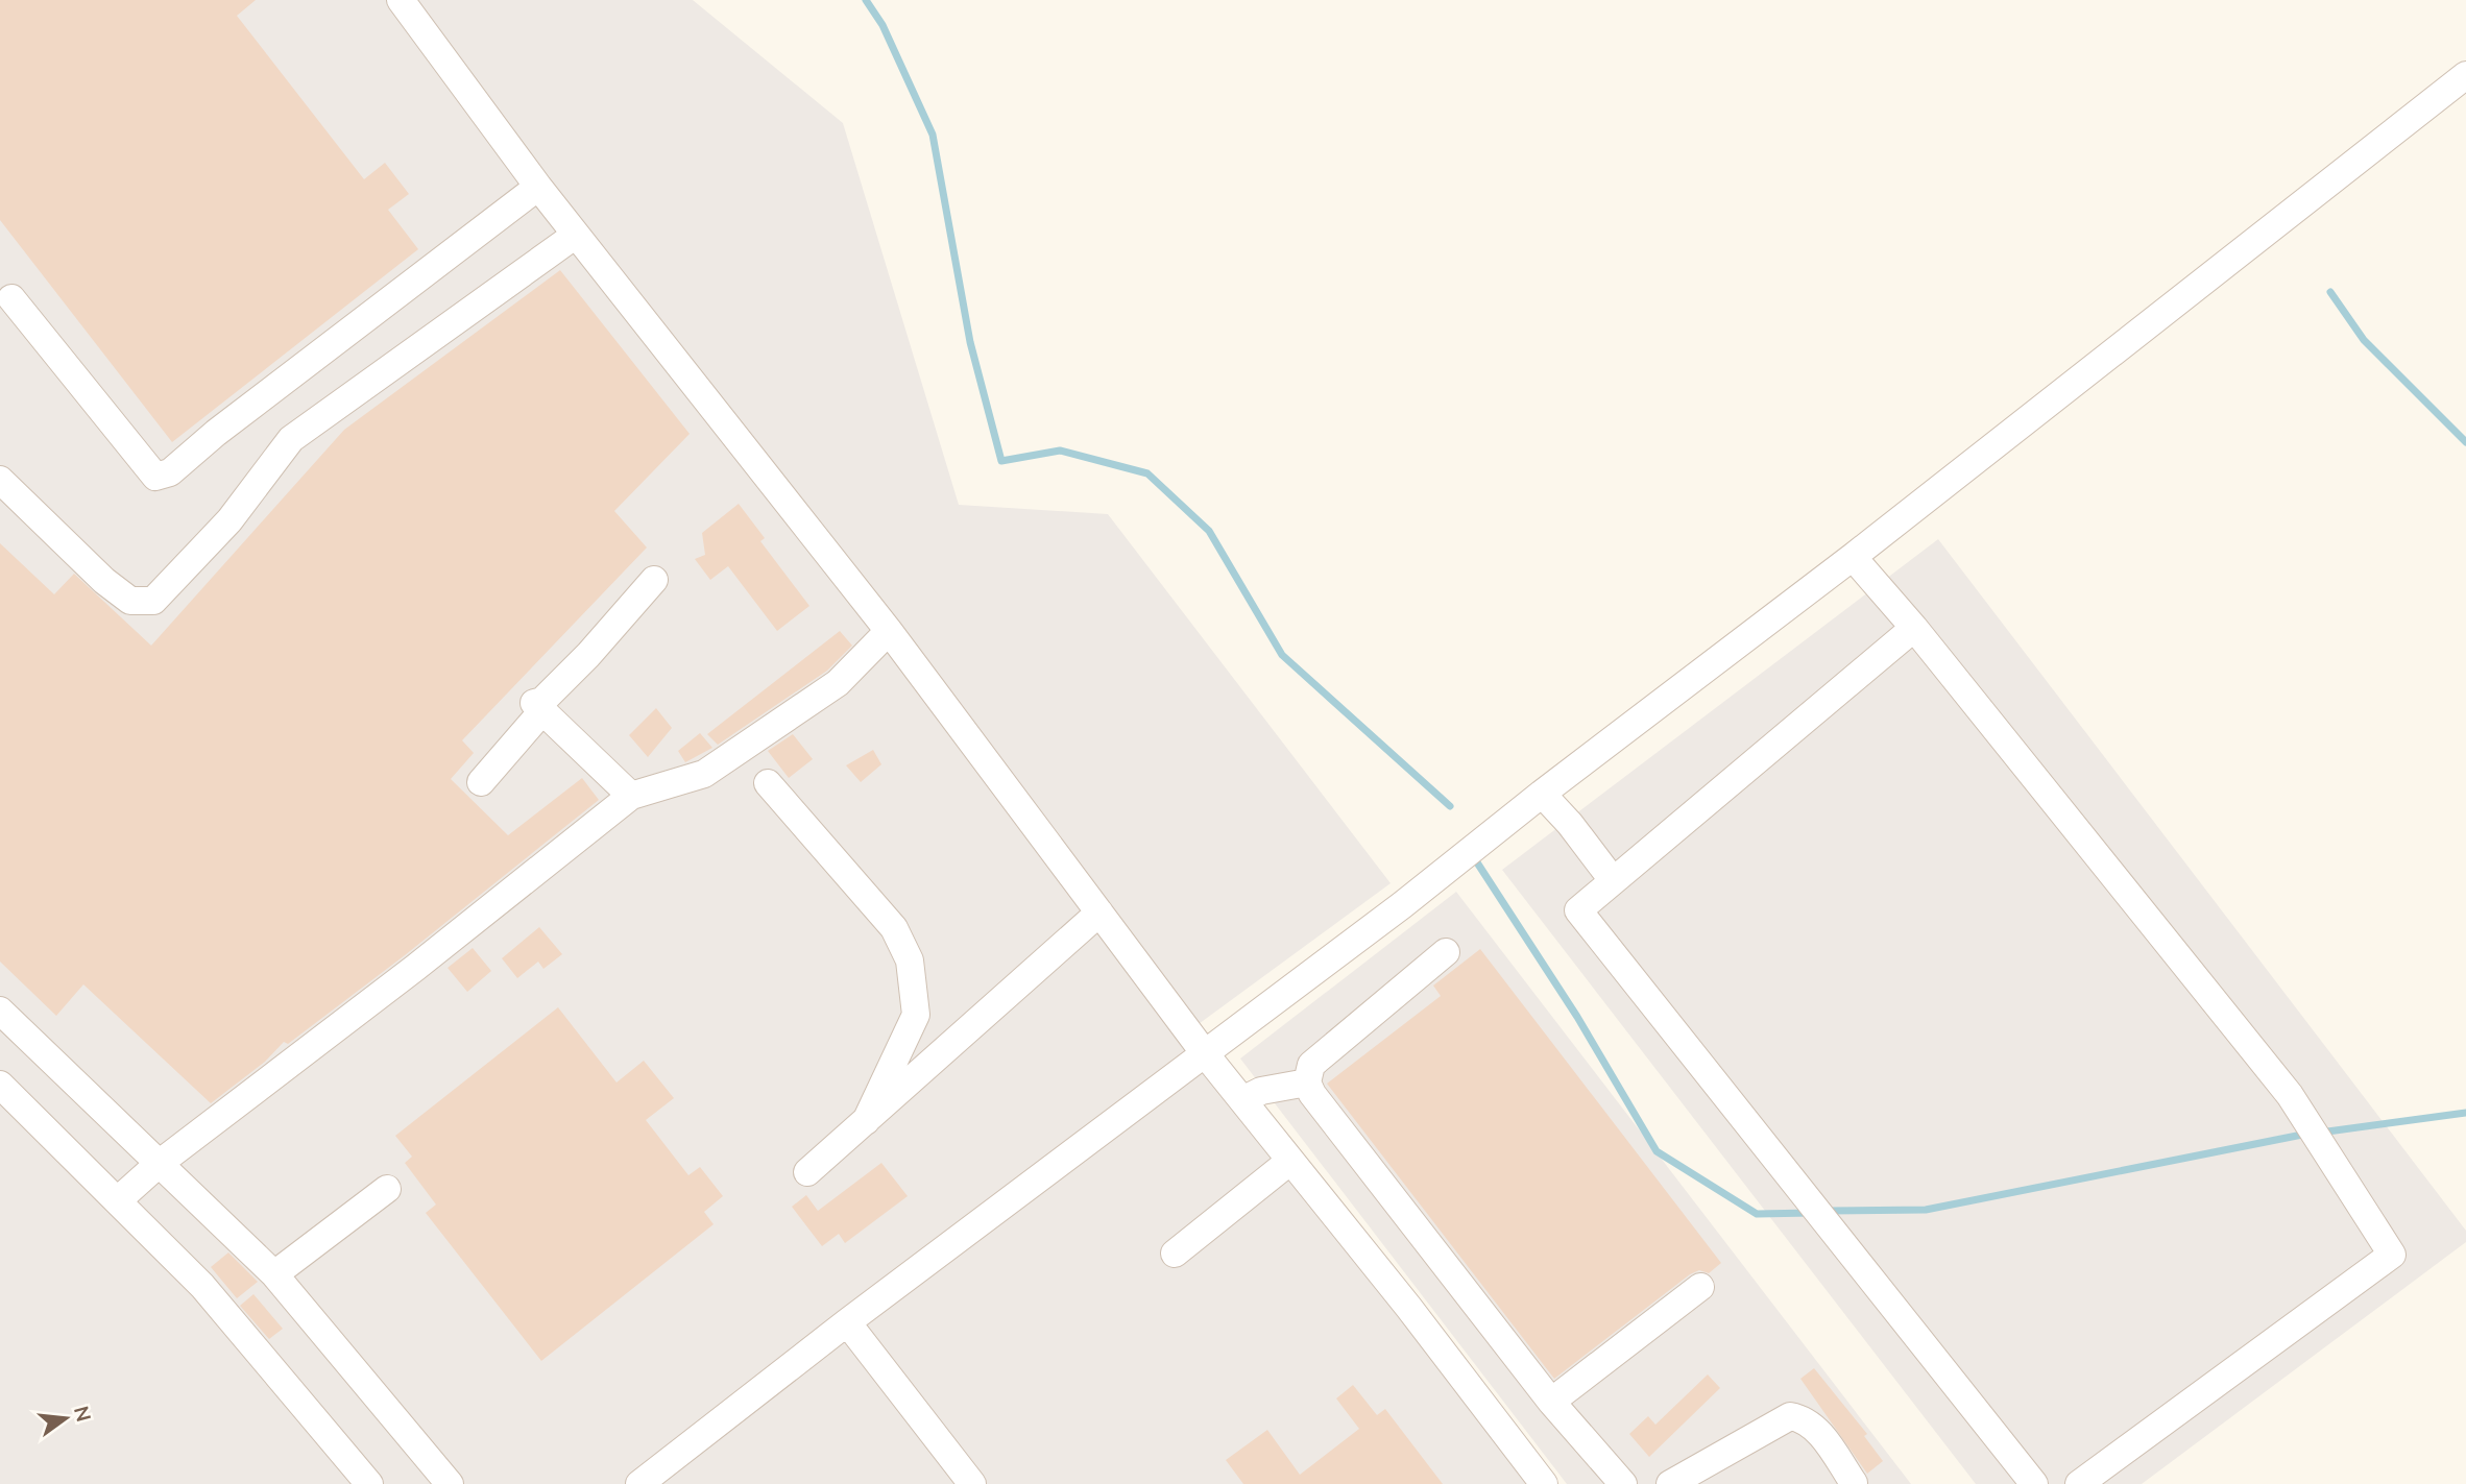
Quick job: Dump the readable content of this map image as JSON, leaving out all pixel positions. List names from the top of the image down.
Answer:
{
  "north": "right"
}
